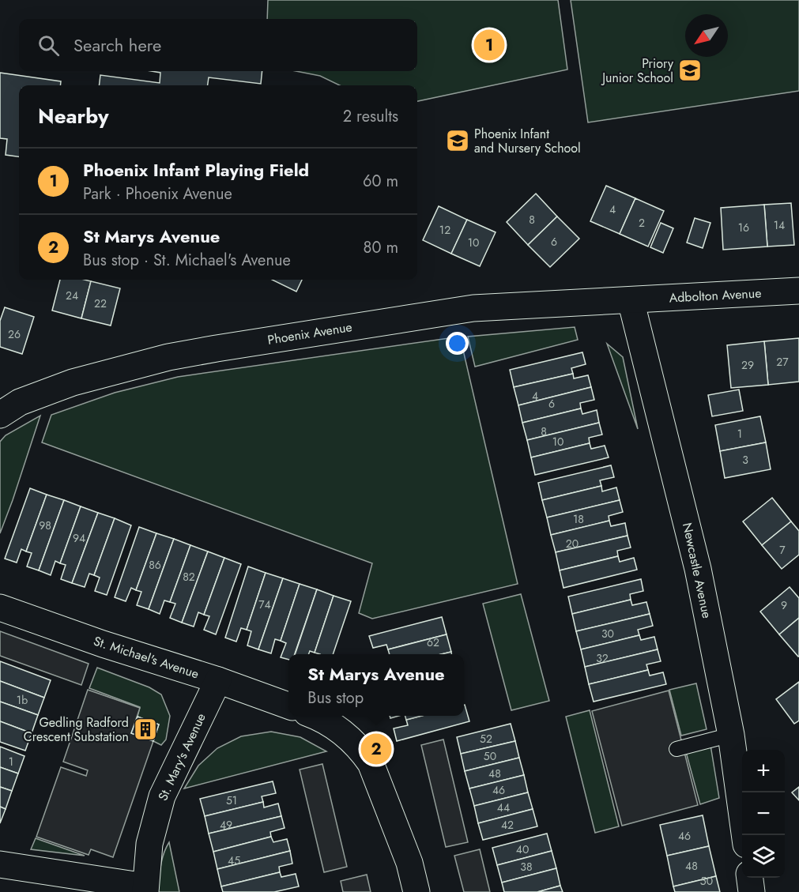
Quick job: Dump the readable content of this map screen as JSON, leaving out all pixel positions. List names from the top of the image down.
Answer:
{
  "streets": {
    "street": [
      "Adbolton Avenue",
      "Phoenix Avenue",
      "Newcastle Avenue",
      "St. Michael's Avenue",
      "St. Mary's Avenue"
    ]
  },
  "crossings": [
    ["Adbolton Avenue", "Phoenix Avenue"],
    ["Adbolton Avenue", "Newcastle Avenue"],
    ["Phoenix Avenue", "Newcastle Avenue"],
    ["St. Michael's Avenue", "St. Mary's Avenue"]
  ],
  "places": {
    "school or university": ["Priory Junior School", "Phoenix Infant and Nursery School"],
    "building": ["Gedling Radford Crescent Substation"]
  },
  "house_numbers": [
    "4",
    "8",
    "2",
    "14",
    "16",
    "12",
    "6",
    "10",
    "24",
    "22",
    "26",
    "27",
    "29",
    "4",
    "6",
    "8",
    "1",
    "10",
    "3",
    "18",
    "98",
    "94",
    "20",
    "7",
    "86",
    "82",
    "74",
    "9",
    "30",
    "62",
    "32",
    "1b",
    "52",
    "50",
    "1",
    "48",
    "46",
    "51",
    "44",
    "49",
    "42",
    "46",
    "40",
    "45",
    "48",
    "38",
    "50"
  ],
  "north": "bottom left",
  "page": {
    "search": "Search here",
    "pins": ["1", "2"],
    "heading": ["Nearby", "2 results"],
    "list": [
      {
        "mark": "1",
        "name": "Phoenix Infant Playing Field",
        "note": "Park · Phoenix Avenue",
        "value": "60 m"
      },
      {
        "mark": "2",
        "name": "St Marys Avenue",
        "note": "Bus stop · St. Michael's Avenue",
        "value": "80 m"
      }
    ],
    "popup": ["St Marys Avenue", "Bus stop"],
    "map_buttons": ["+", "−"]
  }
}
